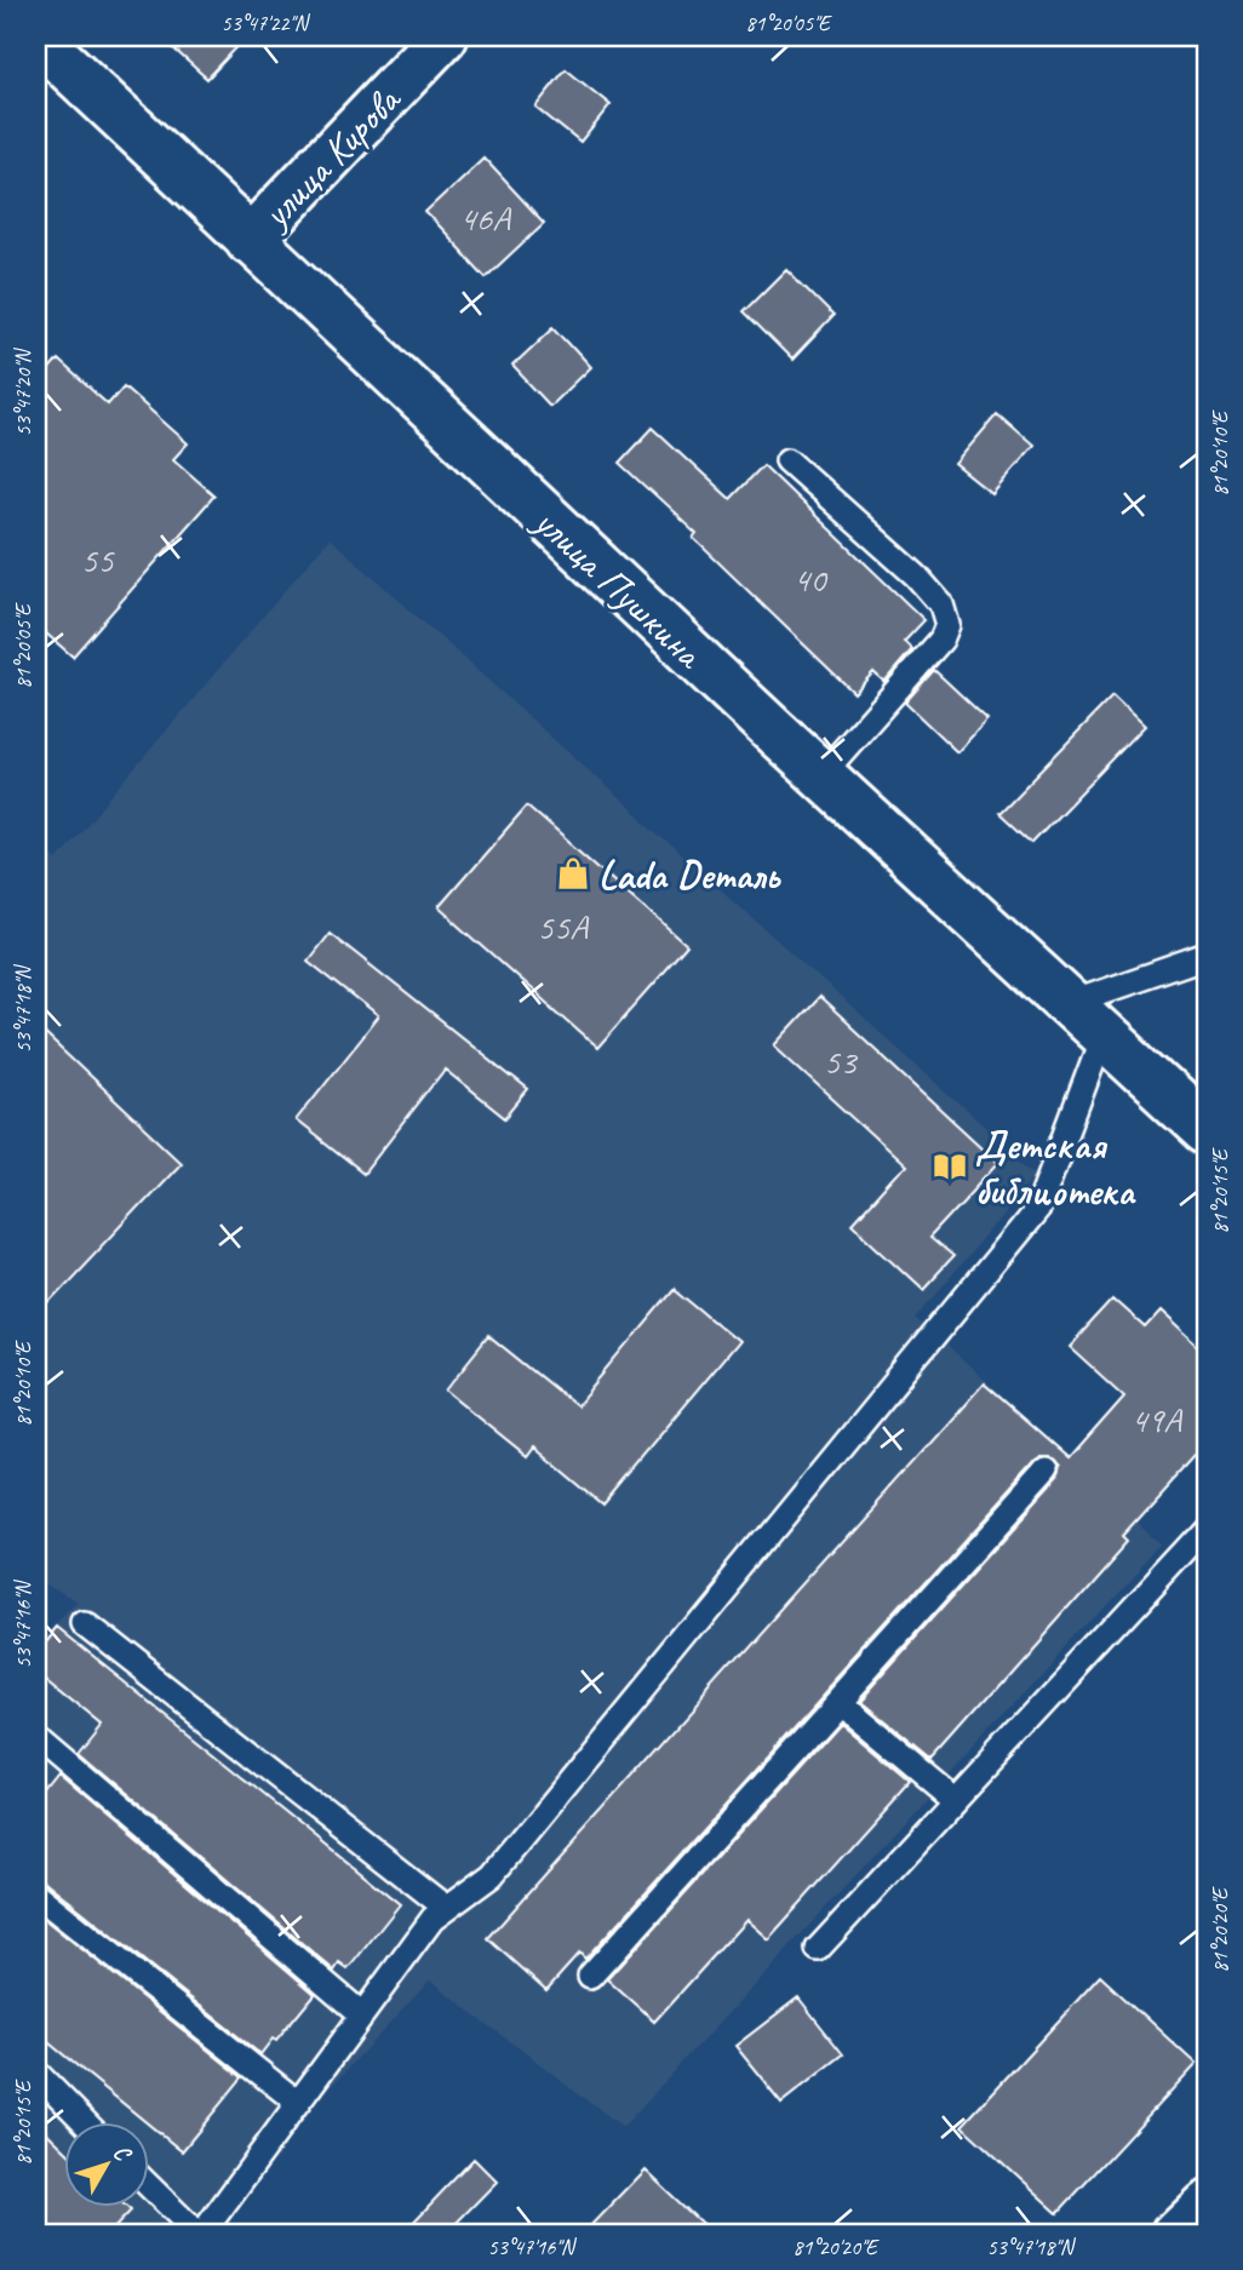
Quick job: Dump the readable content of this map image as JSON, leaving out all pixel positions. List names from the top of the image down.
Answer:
{
  "streets": {
    "street": ["улица Кирова", "улица Пушкина"]
  },
  "crossings": [
    ["улица Кирова", "улица Пушкина"]
  ],
  "places": {
    "shop": ["Lada Dеталь"],
    "library": ["Детская библиотека"]
  },
  "house_numbers": [
    "46А",
    "55",
    "40",
    "55А",
    "53",
    "49А"
  ],
  "north": "top right",
  "coordinates": [
    "53°47'22\"N",
    "81°20'05\"E",
    "53°47'20\"N",
    "81°20'10\"E",
    "53°47'18\"N",
    "81°20'15\"E",
    "53°47'16\"N",
    "81°20'20\"E"
  ]
}
